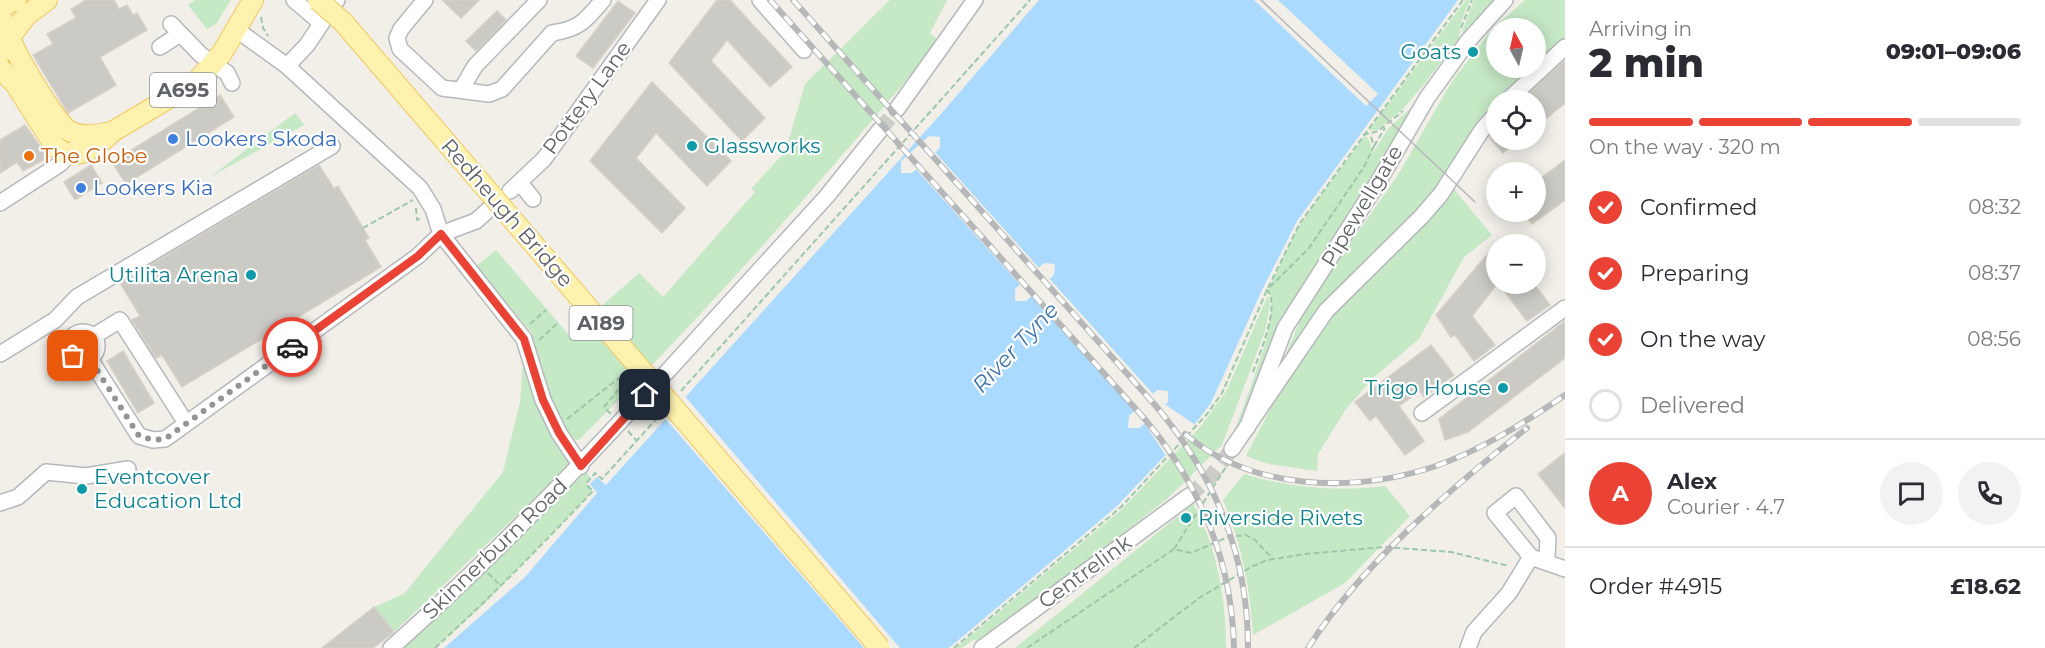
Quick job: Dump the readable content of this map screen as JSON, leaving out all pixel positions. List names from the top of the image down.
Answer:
{
  "streets": {
    "main road": ["A695", "Redheugh Bridge", "A189"],
    "street": [
      "Pottery Lane",
      "Pipewellgate",
      "Skinnerburn Road",
      "Centrelink"
    ]
  },
  "water": ["River Tyne"],
  "places": [
    "Goats",
    "Lookers Skoda",
    "Glassworks",
    "The Globe",
    "Lookers Kia",
    "Utilita Arena",
    "Trigo House",
    "Eventcover Education Ltd",
    "Riverside Rivets"
  ],
  "north": "top",
  "page": {
    "heading": ["2 min", "Arriving in", "09:01–09:06"],
    "panel": [
      "Alex",
      "Courier · 4.7",
      "Order #4915",
      "£18.62"
    ],
    "map_buttons": ["+", "−"],
    "bar": "On the way · 320 m",
    "list": [
      ["Confirmed", "08:32"],
      ["Preparing", "08:37"],
      ["On the way", "08:56"],
      "Delivered"
    ],
    "round": "A"
  }
}
